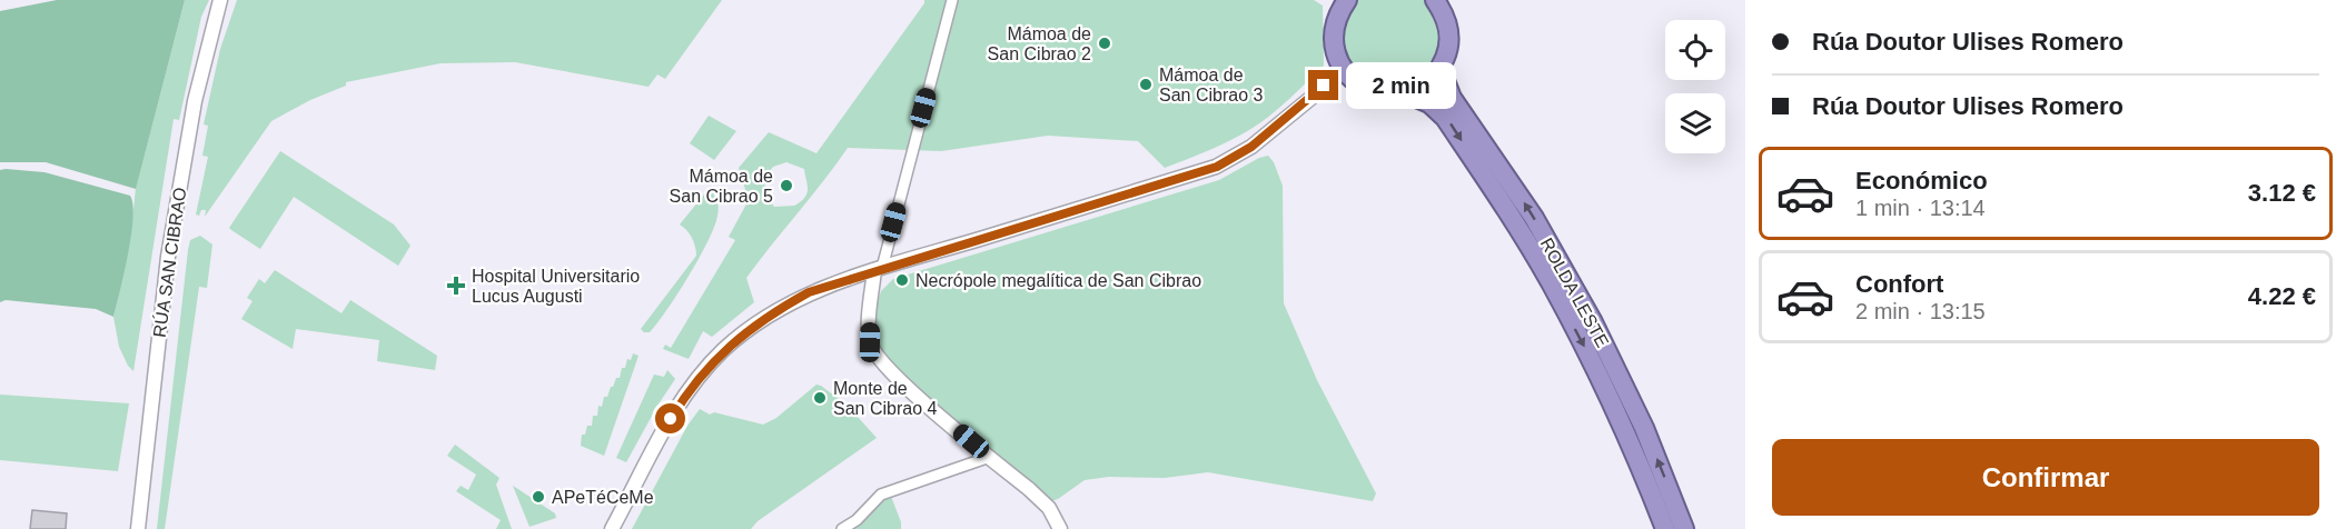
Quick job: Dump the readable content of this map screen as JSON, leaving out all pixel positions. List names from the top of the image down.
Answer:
{
  "streets": {
    "highway": ["ROLDA LESTE"],
    "street": ["RÚA SAN CIBRAO"]
  },
  "places": {
    "other": [
      "Mámoa de San Cibrao 2",
      "Mámoa de San Cibrao 3",
      "Mámoa de San Cibrao 5",
      "Necrópole megalítica de San Cibrao",
      "Monte de San Cibrao 4",
      "APeTéCeMe"
    ],
    "health": ["Hospital Universitario Lucus Augusti"]
  },
  "page": {
    "banner": ["Rúa Doutor Ulises Romero", "Rúa Doutor Ulises Romero"],
    "bubble": "2 min",
    "list": [
      {
        "name": "Económico",
        "note": "1 min · 13:14",
        "value": "3.12 €"
      },
      {
        "name": "Confort",
        "note": "2 min · 13:15",
        "value": "4.22 €"
      }
    ],
    "buttons": "Confirmar"
  }
}
